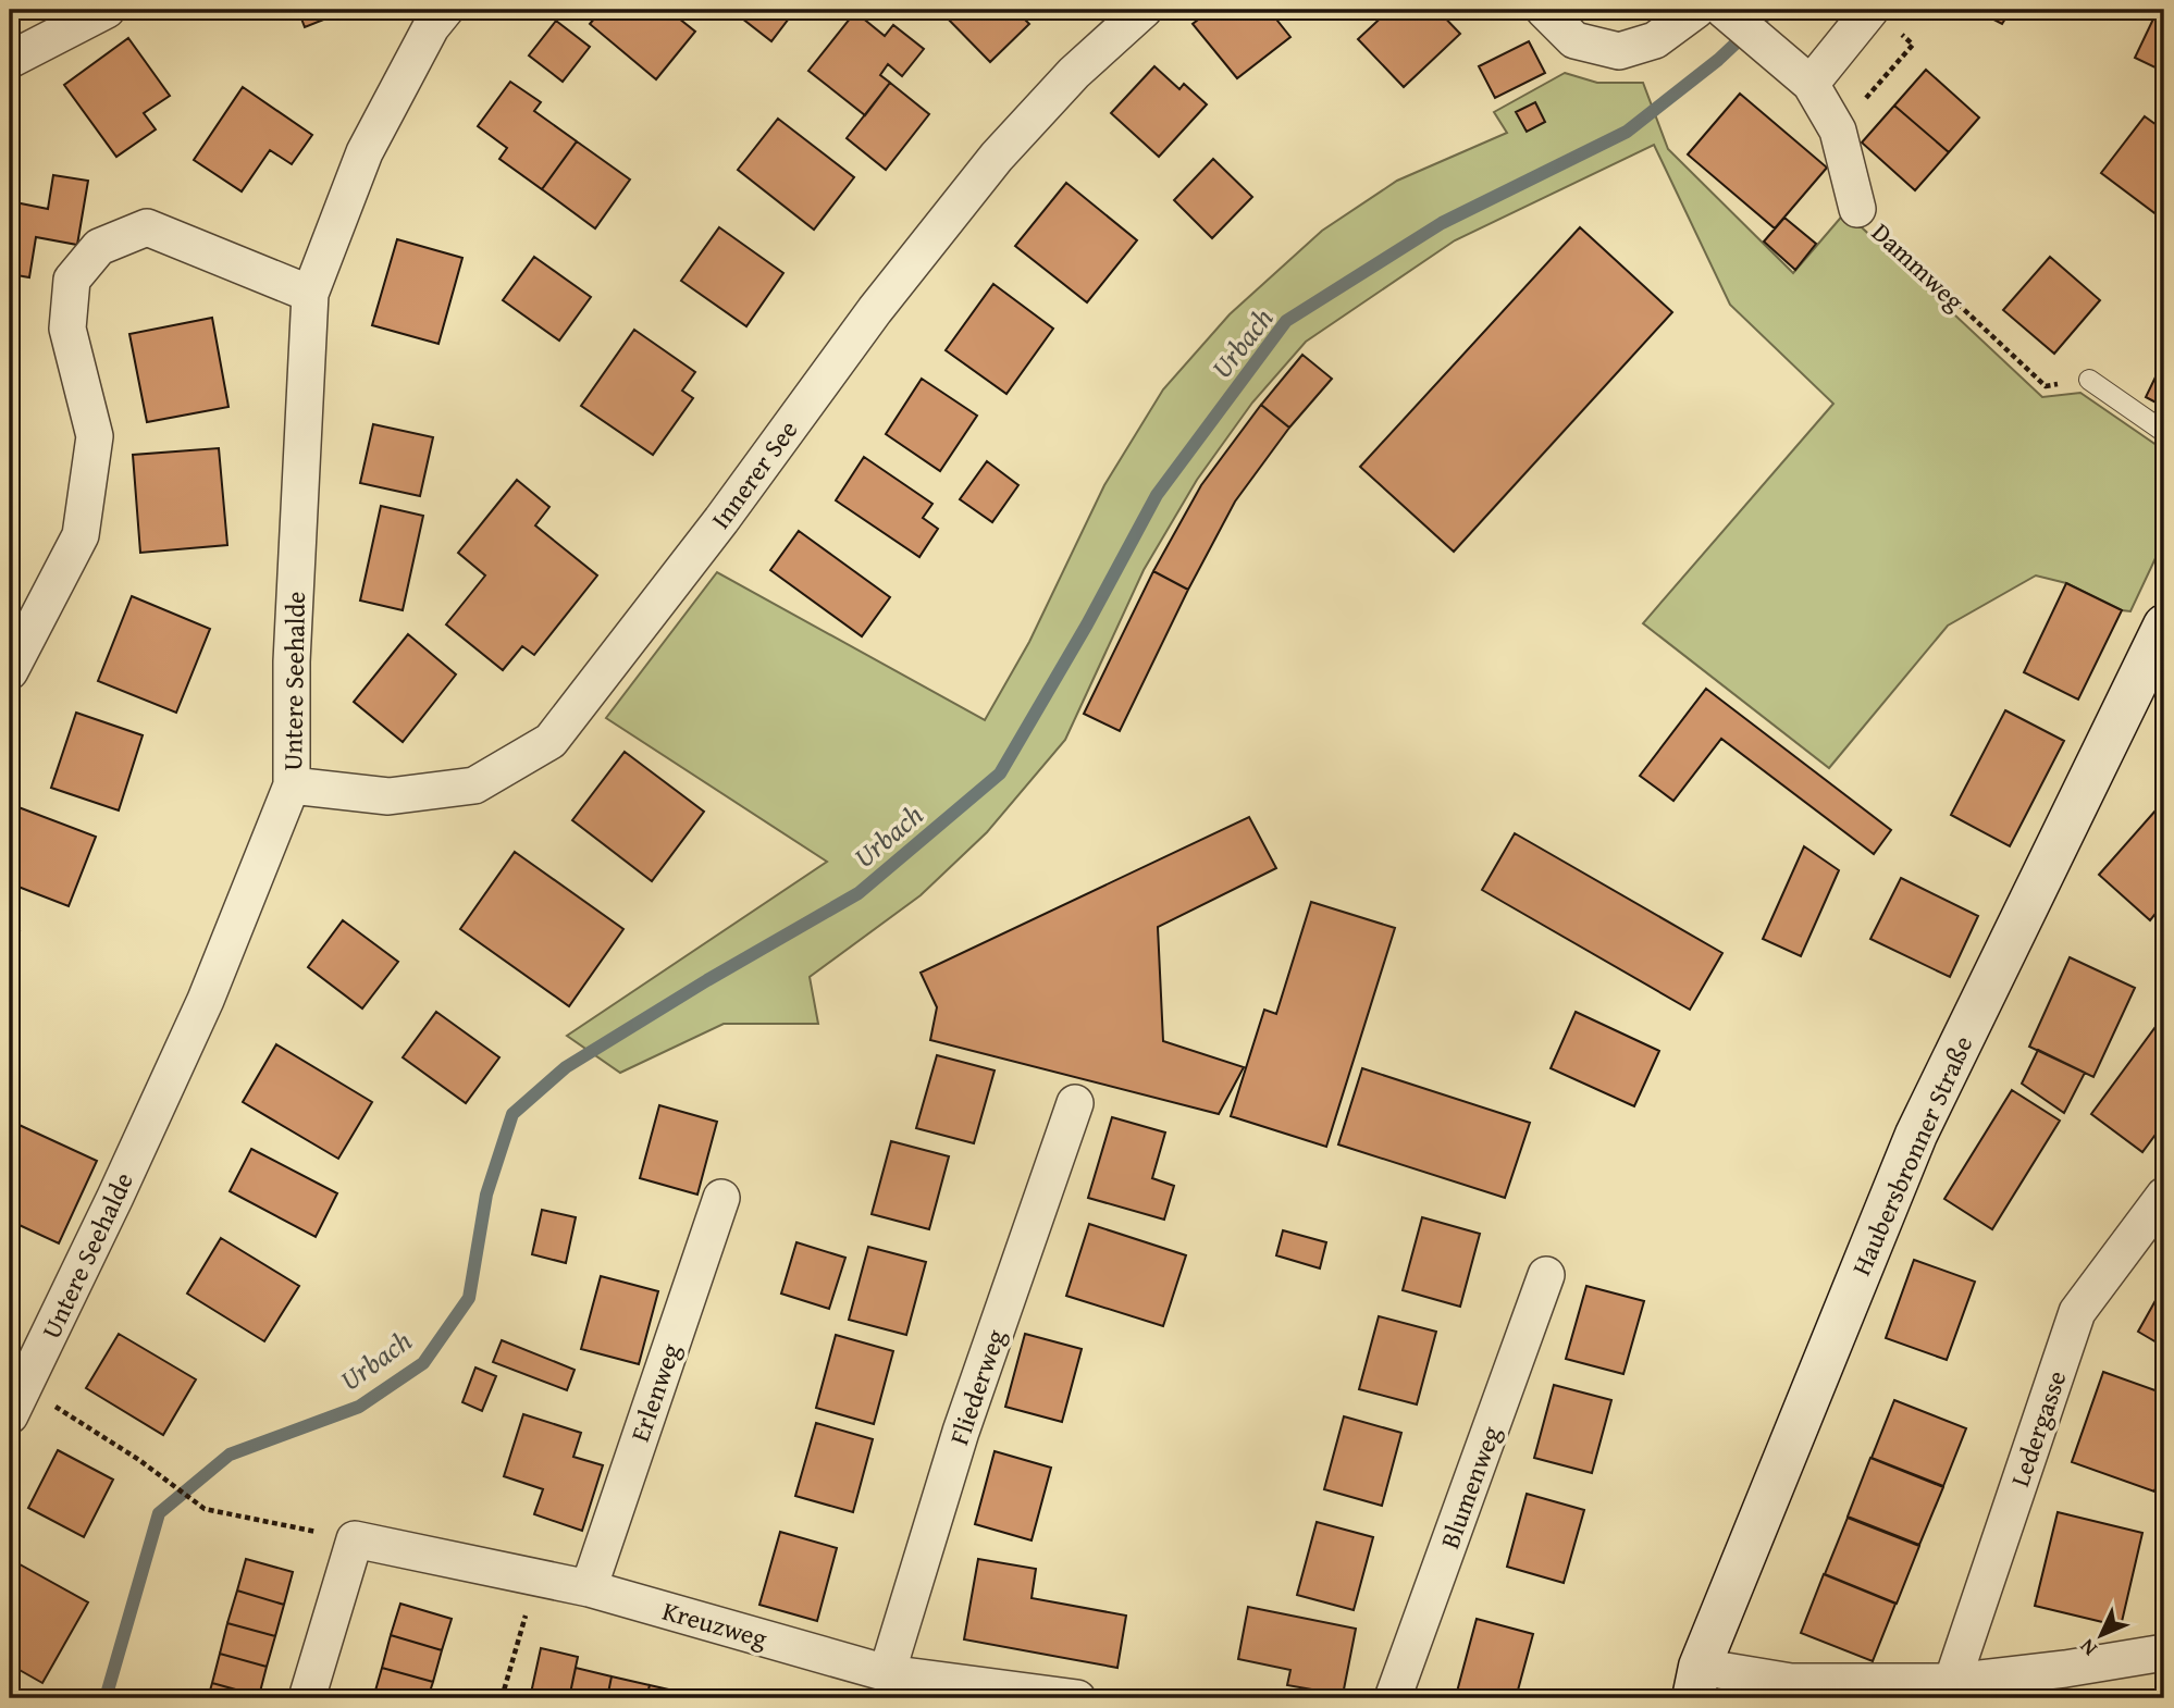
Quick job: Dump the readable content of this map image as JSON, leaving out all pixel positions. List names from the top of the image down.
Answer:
{
  "streets": {
    "street": [
      "Dammweg",
      "Innerer See",
      "Untere Seehalde",
      "Haubersbronner Straße",
      "Fliederweg",
      "Erlenweg",
      "Ledergasse",
      "Blumenweg",
      "Kreuzweg"
    ]
  },
  "crossings": [
    ["Innerer See", "Untere Seehalde"],
    ["Fliederweg", "Kreuzweg"],
    ["Erlenweg", "Kreuzweg"]
  ],
  "water": ["Urbach"],
  "north": "bottom left"
}
